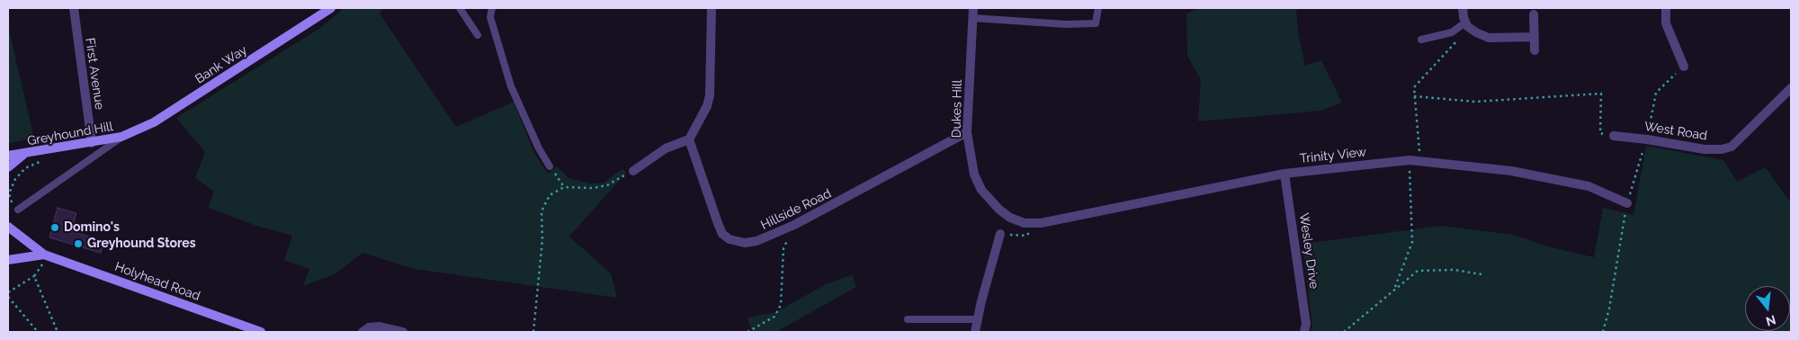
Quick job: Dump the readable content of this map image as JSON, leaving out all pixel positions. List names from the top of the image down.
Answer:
{
  "streets": {
    "street": [
      "Bank Way",
      "First Avenue",
      "Dukes Hill",
      "West Road",
      "Greyhound Hill",
      "Trinity View",
      "Hillside Road",
      "Wesley Drive",
      "Holyhead Road"
    ]
  },
  "crossings": [
    ["Bank Way", "Greyhound Hill"],
    ["First Avenue", "Greyhound Hill"],
    ["Dukes Hill", "Trinity View"],
    ["Dukes Hill", "Hillside Road"],
    ["Trinity View", "Wesley Drive"]
  ],
  "places": ["Domino's", "Greyhound Stores"],
  "north": "bottom"
}
